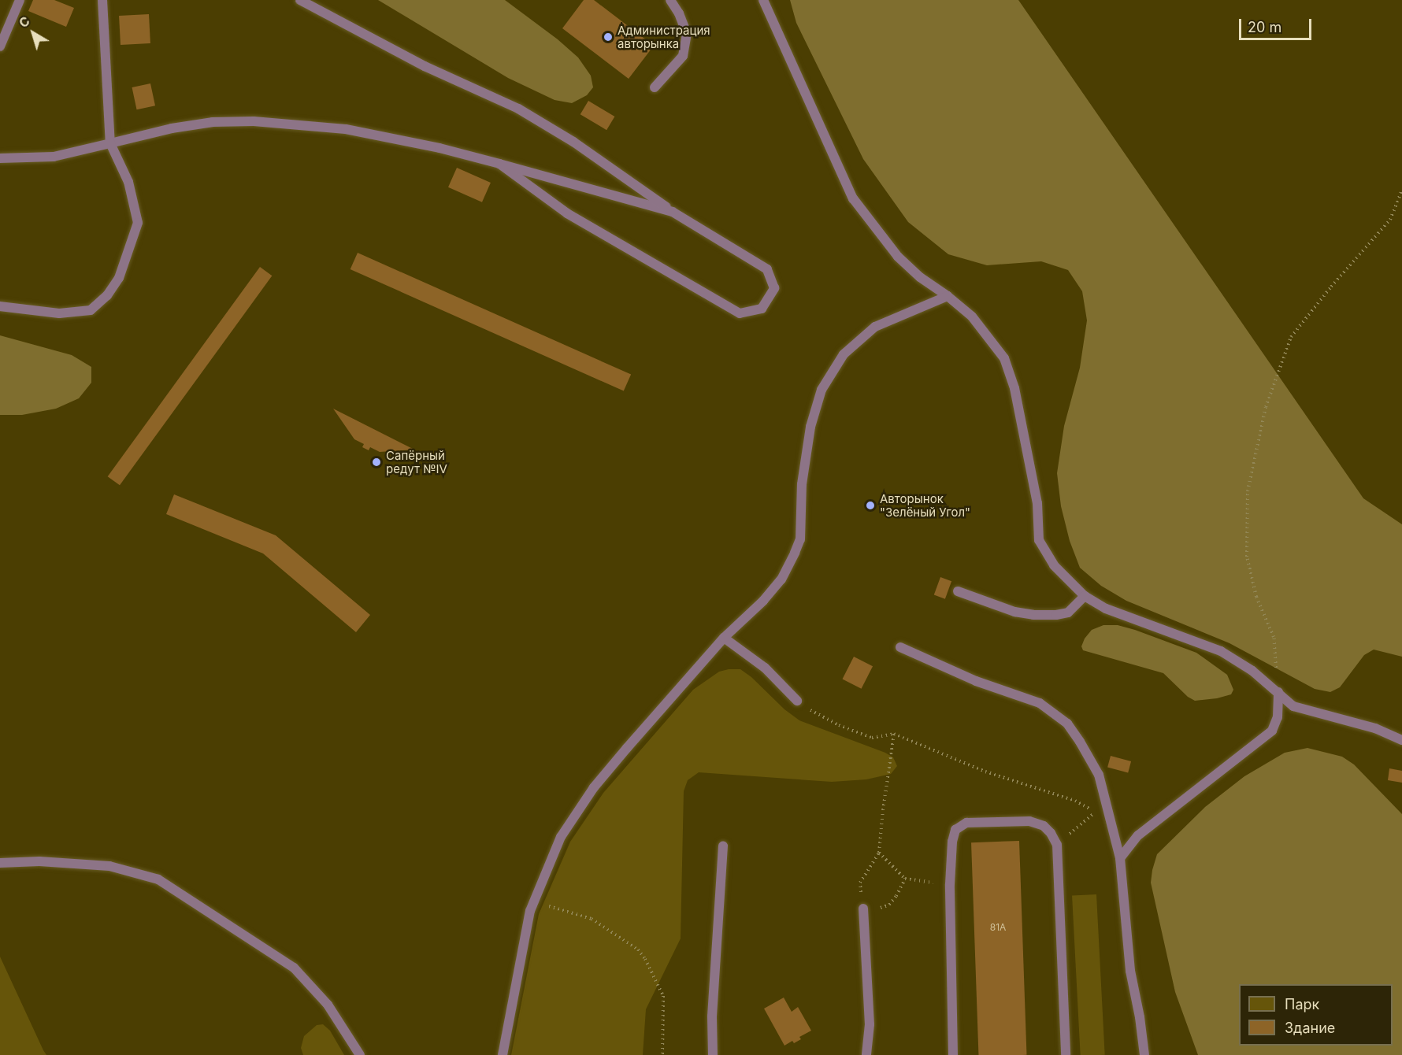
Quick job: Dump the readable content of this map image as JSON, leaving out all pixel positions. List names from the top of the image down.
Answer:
{
  "places": ["Администрация авторынка", "Сапёрный редут №IV", "Авторынок \"Зелёный Угол\""],
  "house_numbers": ["81А"],
  "legend": ["Парк", "Здание"],
  "scale_bar": "20 m",
  "north": "top left"
}
